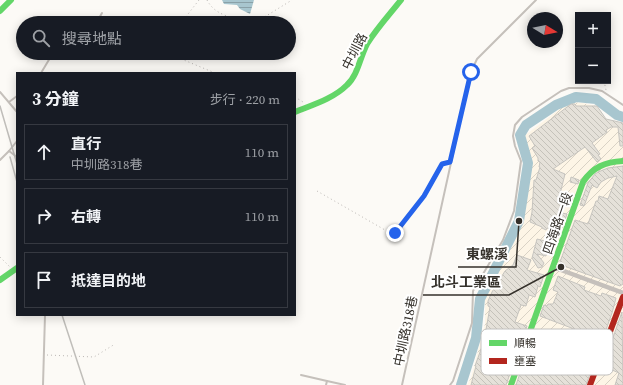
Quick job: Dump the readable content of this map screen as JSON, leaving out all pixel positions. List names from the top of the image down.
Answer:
{
  "streets": {
    "street": ["中圳路", "四海路一段"],
    "lane": ["中圳路318巷"]
  },
  "places": ["東螺溪", "北斗工業區"],
  "legend": ["順暢", "壅塞"],
  "north": "right",
  "page": {
    "map_buttons": ["+", "−"],
    "search": "搜尋地點",
    "heading": ["3 分鐘", "步行 · 220 m"],
    "list": [
      ["直行", "中圳路318巷", "110 m"],
      ["右轉", "110 m"],
      "抵達目的地"
    ]
  }
}
